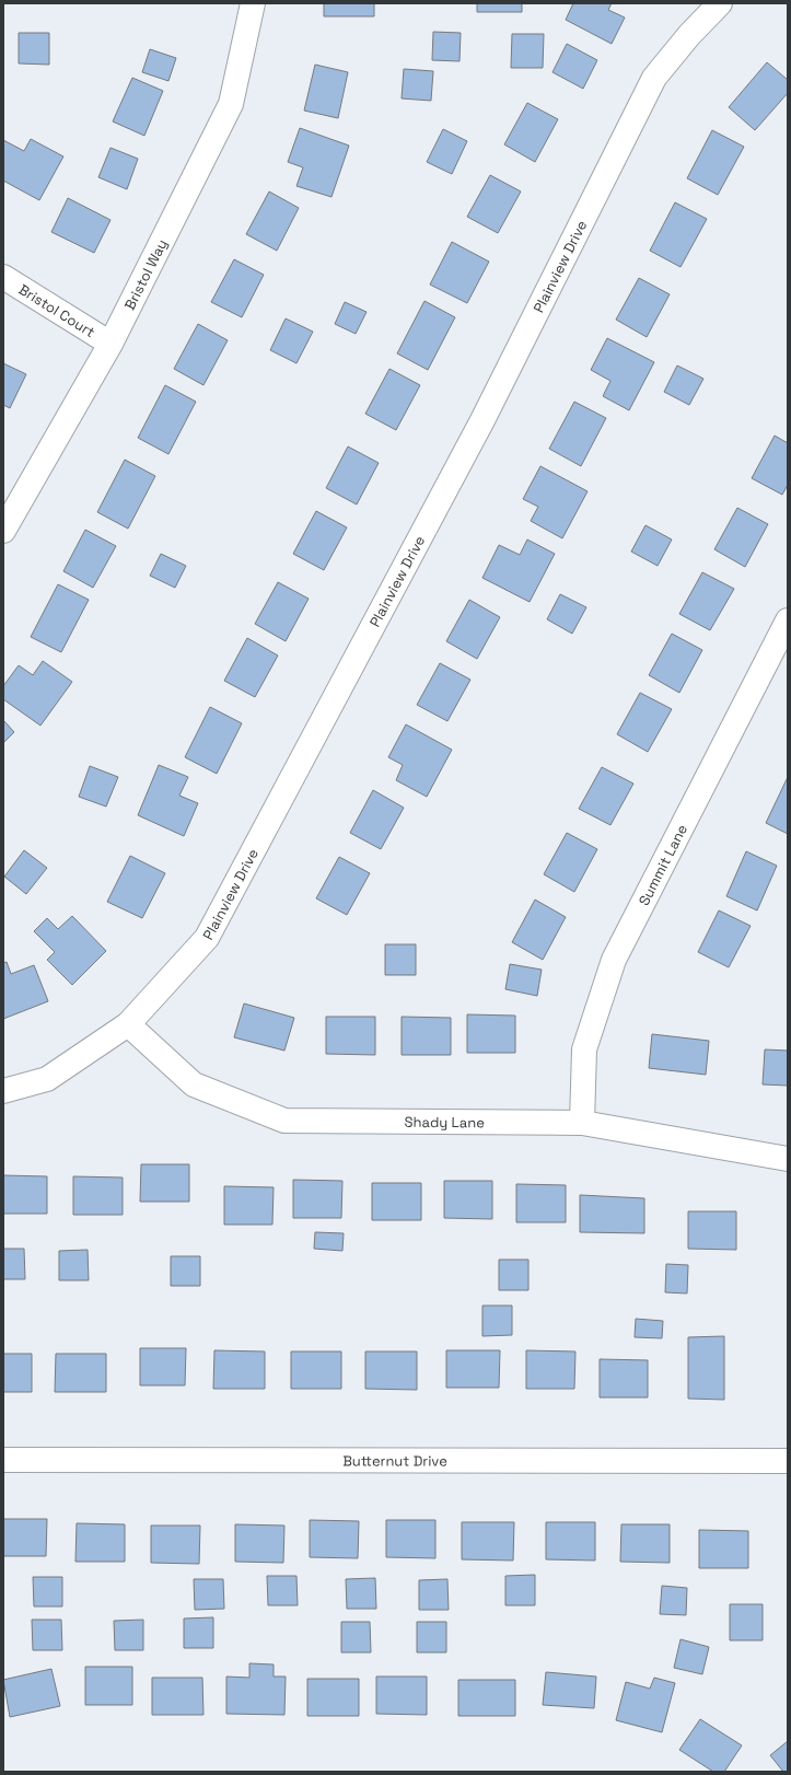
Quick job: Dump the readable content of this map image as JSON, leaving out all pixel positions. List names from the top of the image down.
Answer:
{
  "streets": {
    "street": [
      "Plainview Drive",
      "Bristol Way",
      "Bristol Court",
      "Summit Lane",
      "Shady Lane",
      "Butternut Drive"
    ]
  },
  "crossings": [
    ["Plainview Drive", "Shady Lane"],
    ["Bristol Way", "Bristol Court"],
    ["Summit Lane", "Shady Lane"]
  ]
}
